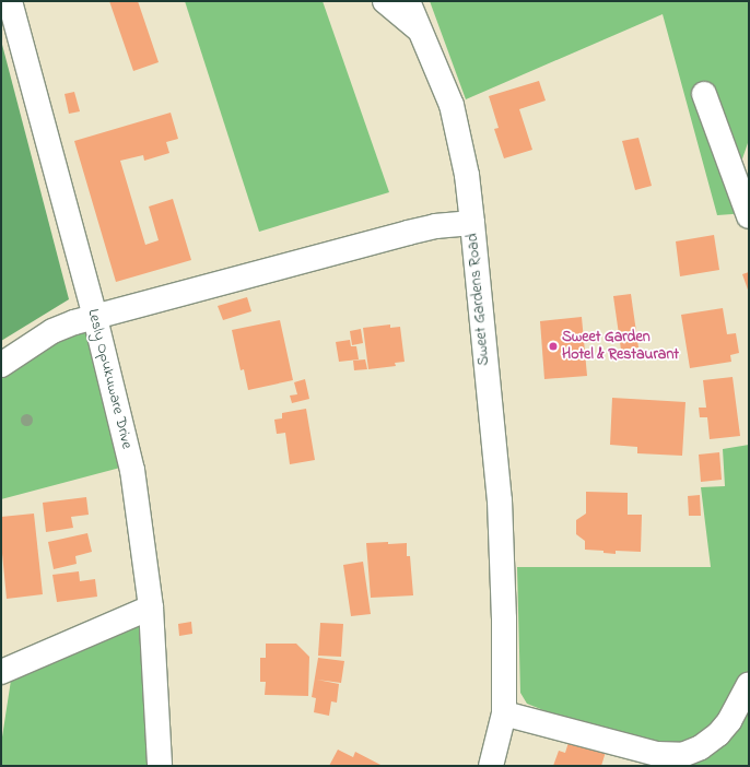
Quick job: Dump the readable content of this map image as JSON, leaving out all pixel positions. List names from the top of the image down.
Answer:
{
  "streets": {
    "street": ["Sweet Gardens Road", "Lesly Opukuware Drive"]
  },
  "crossings": [
    ["Sweet Gardens Road", "Lesly Opukuware Drive"]
  ],
  "places": ["Sweet Garden Hotel & Restaurant"]
}
